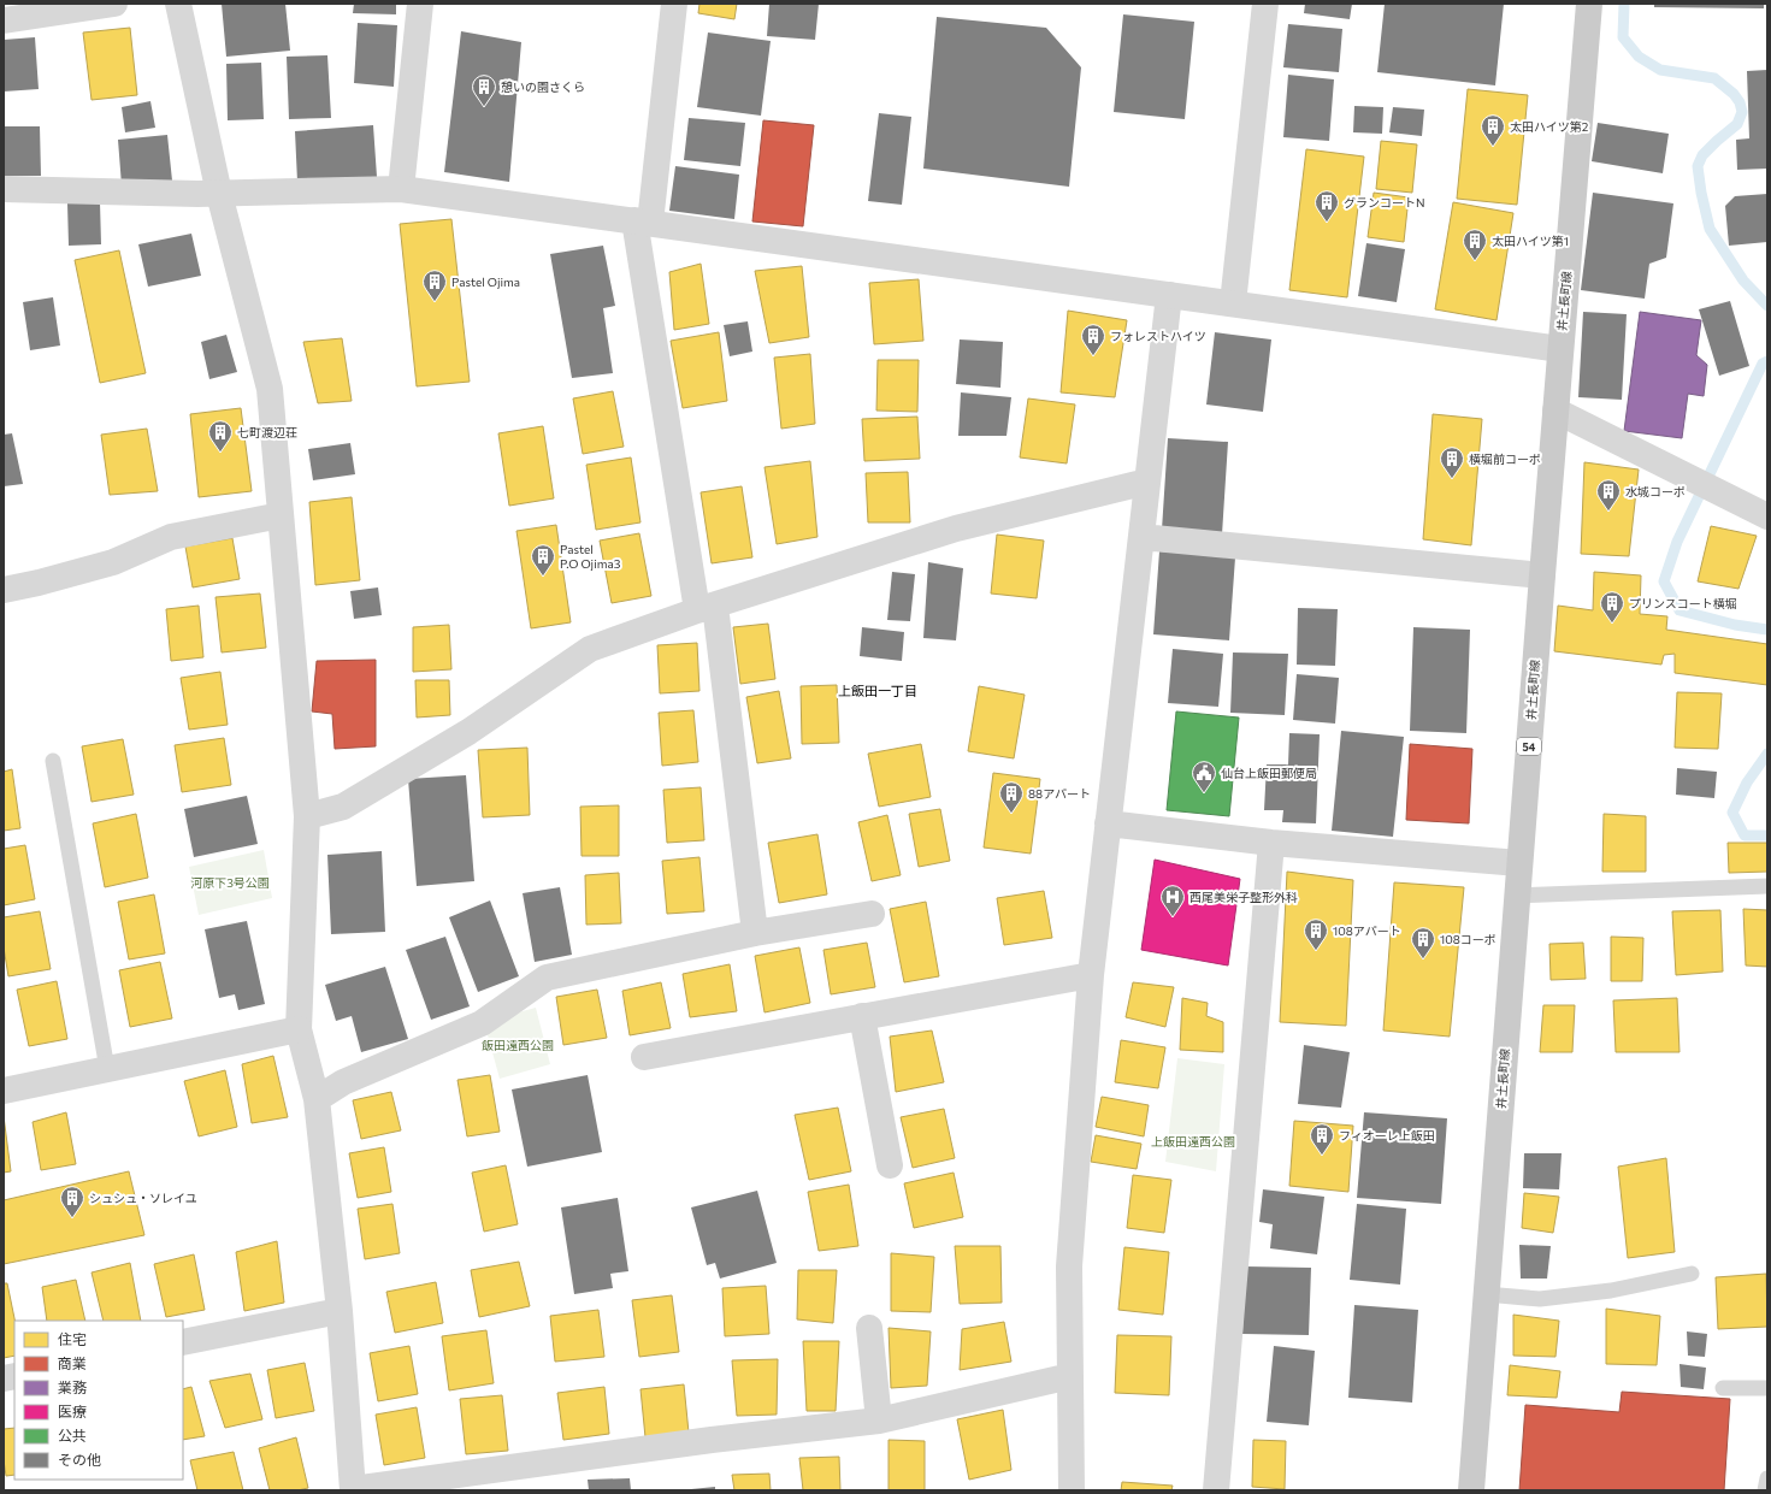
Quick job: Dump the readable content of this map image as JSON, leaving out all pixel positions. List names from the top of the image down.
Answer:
{
  "streets": {
    "main road": ["井土長町線", "54"]
  },
  "districts": ["上飯田一丁目"],
  "parks": ["河原下3号公園", "飯田遠西公園", "上飯田遠西公園"],
  "places": {
    "building": [
      "憩いの園さくら",
      "太田ハイツ第2",
      "グランコートN",
      "太田ハイツ第1",
      "Pastel Ojima",
      "フォレストハイツ",
      "七町渡辺荘",
      "横堀前コーポ",
      "水城コーポ",
      "Pastel P.O Ojima3",
      "プリンスコート横堀",
      "88アパート",
      "108アパート",
      "108コーポ",
      "フィオーレ上飯田",
      "シュシュ・ソレイユ"
    ],
    "public building": ["仙台上飯田郵便局"],
    "hospital": ["西尾美栄子整形外科"]
  },
  "legend": [
    "住宅",
    "商業",
    "業務",
    "医療",
    "公共",
    "その他"
  ]
}
